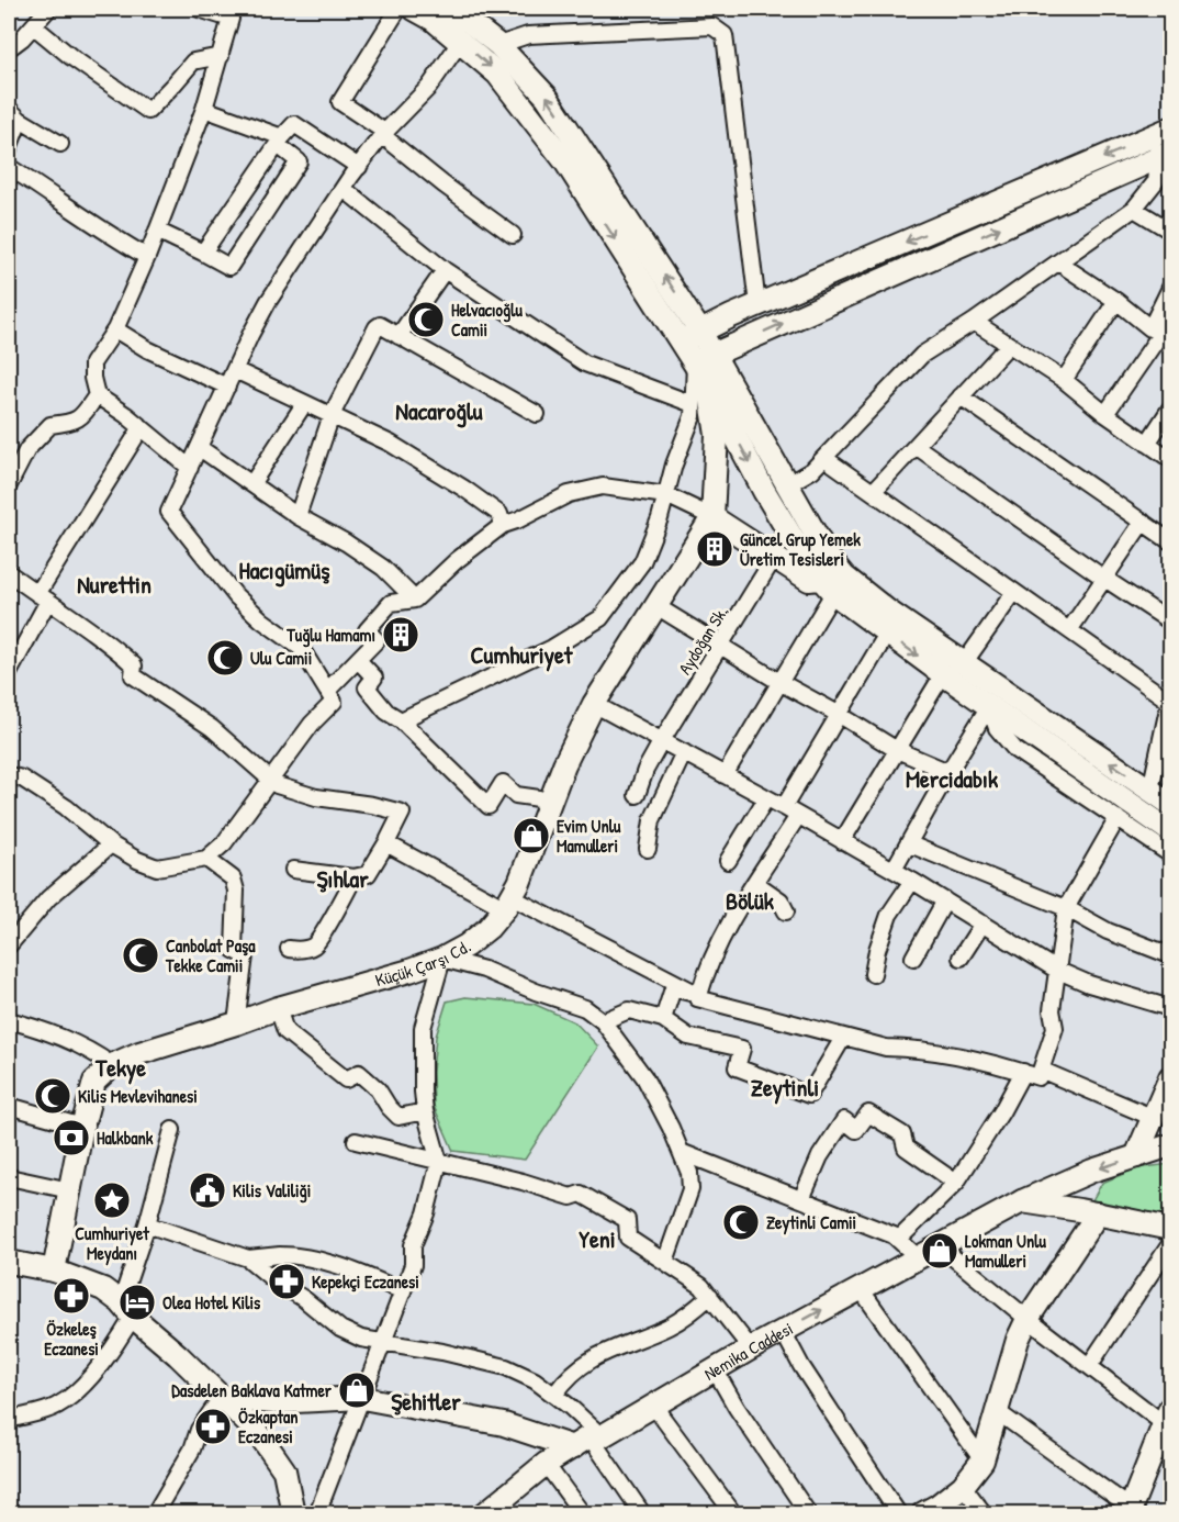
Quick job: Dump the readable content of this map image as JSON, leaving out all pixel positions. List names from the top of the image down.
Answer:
{
  "streets": {
    "main road": ["Küçük Çarşı Cd.", "Nemika Caddesi"],
    "street": ["Aydoğan Sk."]
  },
  "districts": [
    "Nacaroğlu",
    "Hacıgümüş",
    "Nurettin",
    "Cumhuriyet",
    "Mercidabık",
    "Şıhlar",
    "Bölük",
    "Tekye",
    "Zeytinli",
    "Yeni",
    "Şehitler"
  ],
  "places": {
    "mosque": [
      "Helvacıoğlu Camii",
      "Ulu Camii",
      "Canbolat Paşa Tekke Camii",
      "Kilis Mevlevihanesi",
      "Zeytinli Camii"
    ],
    "building": ["Güncel Grup Yemek Üretim Tesisleri", "Tuğlu Hamamı"],
    "shop": ["Evim Unlu Mamulleri", "Lokman Unlu Mamulleri", "Dasdelen Baklava Katmer"],
    "bank": ["Halkbank"],
    "public building": ["Kilis Valiliği"],
    "place": ["Cumhuriyet Meydanı"],
    "pharmacy": ["Kepekçi Eczanesi", "Özkeleş Eczanesi", "Özkaptan Eczanesi"],
    "hotel": ["Olea Hotel Kilis"]
  }
}
